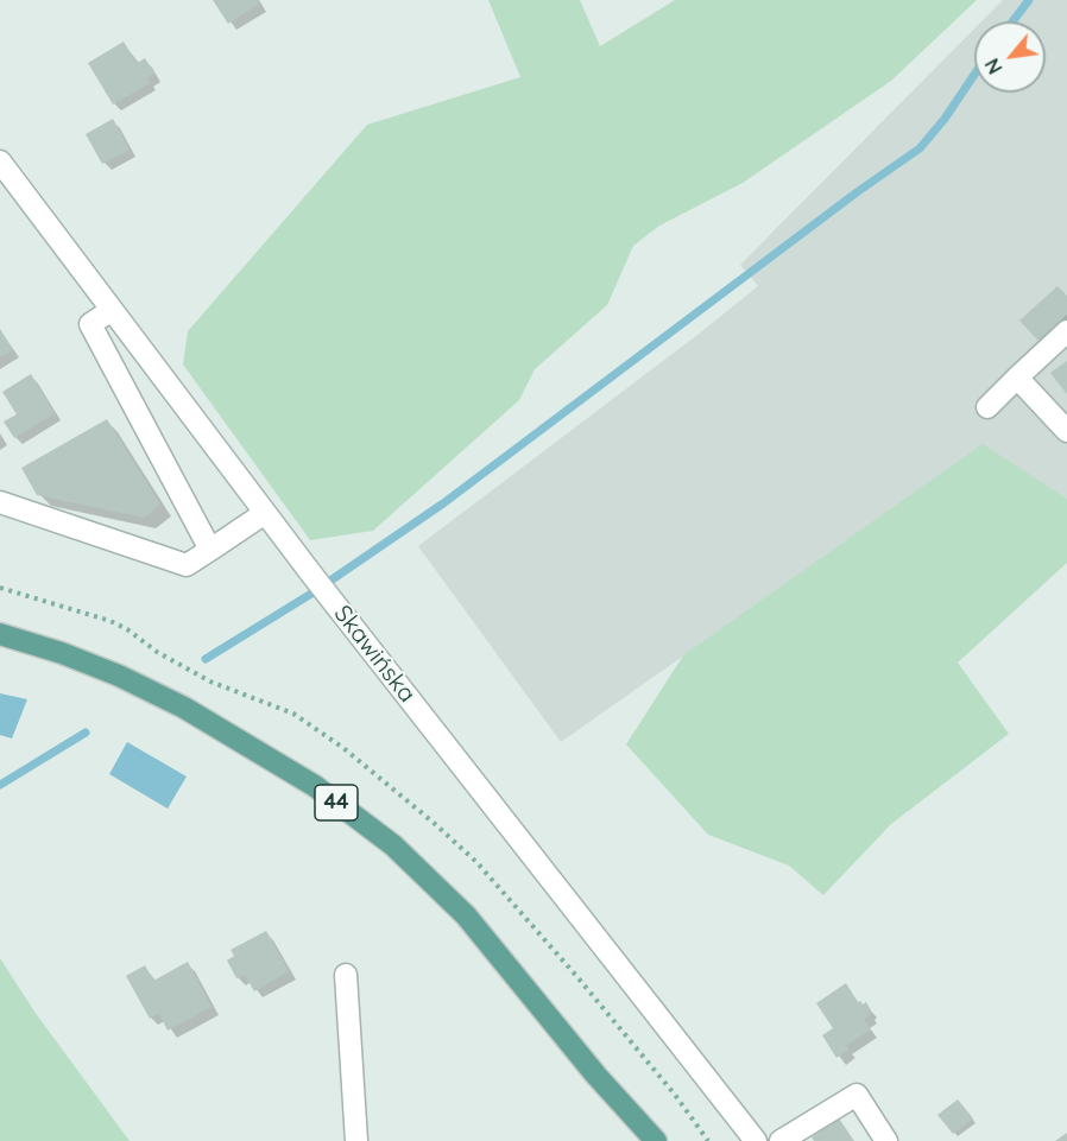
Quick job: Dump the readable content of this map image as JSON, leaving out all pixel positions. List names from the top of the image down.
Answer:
{
  "streets": {
    "main road": ["44"],
    "street": ["Skawińska"]
  },
  "north": "bottom left"
}
